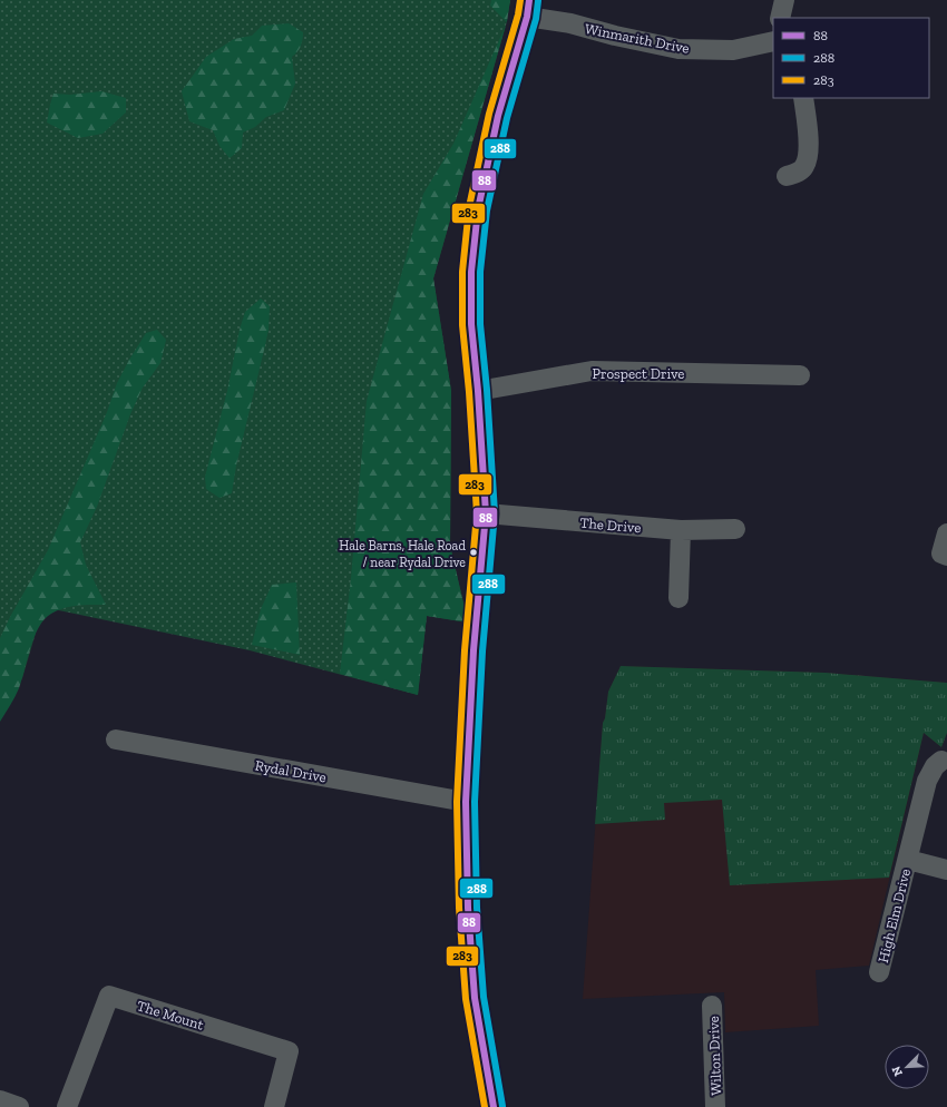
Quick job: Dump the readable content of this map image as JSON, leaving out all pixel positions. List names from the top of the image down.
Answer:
{
  "streets": {
    "street": [
      "Winmarith Drive",
      "Prospect Drive",
      "The Drive",
      "Rydal Drive",
      "High Elm Drive",
      "The Mount",
      "Wilton Drive"
    ]
  },
  "places": ["Hale Barns, Hale Road / near Rydal Drive"],
  "lines": ["transit line 88", "transit line 283", "transit line 288"],
  "legend": ["88", "288", "283"],
  "north": "bottom left"
}
